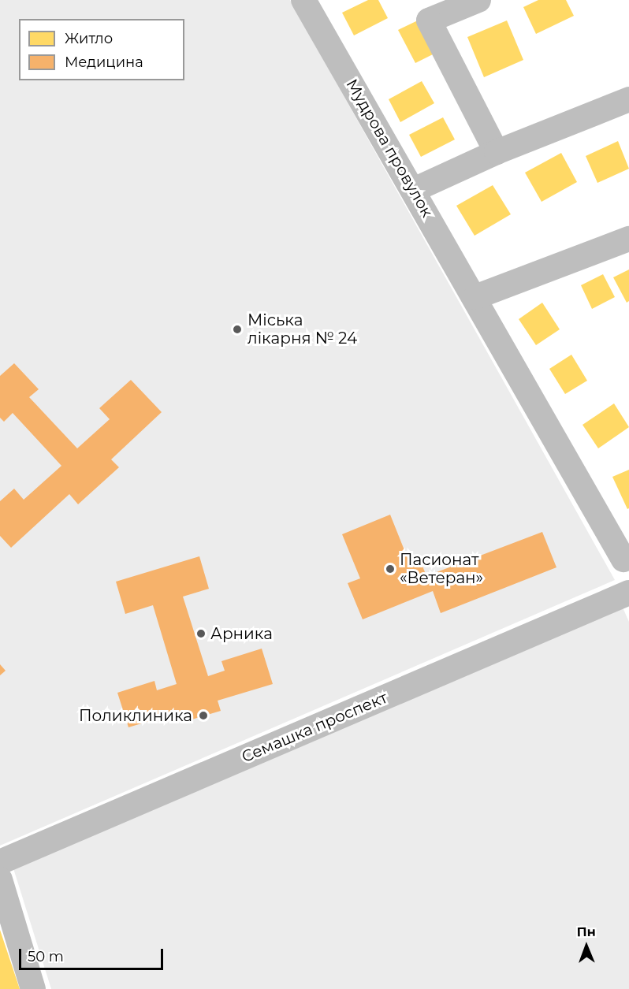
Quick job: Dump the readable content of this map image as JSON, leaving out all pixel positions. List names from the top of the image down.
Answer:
{
  "streets": {
    "street": ["Мудрова провулок", "Семашка проспект"]
  },
  "places": [
    "Міська лікарня № 24",
    "Пасионат «Ветеран»",
    "Арника",
    "Поликлиника"
  ],
  "legend": ["Житло", "Медицина"],
  "scale_bar": "50 m",
  "north": "top"
}
